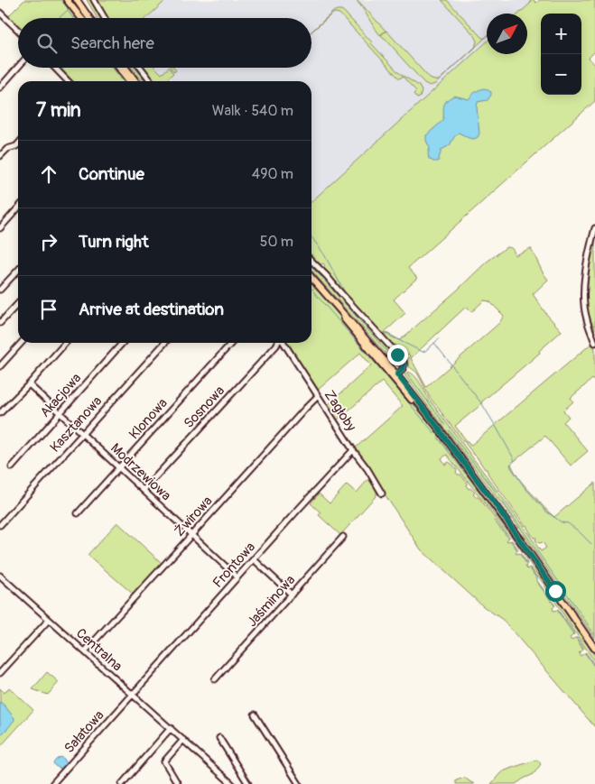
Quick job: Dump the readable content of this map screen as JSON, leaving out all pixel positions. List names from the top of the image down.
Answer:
{
  "streets": {
    "street": [
      "Akacjowa",
      "Sosnowa",
      "Zagłoby",
      "Klonowa",
      "Kasztanowa",
      "Modrzewiowa",
      "Żwirowa",
      "Frontowa",
      "Jaśminowa",
      "Centralna",
      "Sałatowa"
    ]
  },
  "crossings": [
    ["Akacjowa", "Modrzewiowa"],
    ["Sosnowa", "Modrzewiowa"],
    ["Zagłoby", "Żwirowa"],
    ["Zagłoby", "Frontowa"],
    ["Klonowa", "Modrzewiowa"],
    ["Kasztanowa", "Modrzewiowa"],
    ["Modrzewiowa", "Żwirowa"],
    ["Modrzewiowa", "Frontowa"],
    ["Żwirowa", "Centralna"],
    ["Frontowa", "Centralna"],
    ["Frontowa", "Sałatowa"],
    ["Centralna", "Sałatowa"]
  ],
  "north": "top right",
  "page": {
    "map_buttons": ["+", "−"],
    "search": "Search here",
    "heading": ["7 min", "Walk · 540 m"],
    "list": [
      ["Continue", "490 m"],
      ["Turn right", "50 m"],
      "Arrive at destination"
    ]
  }
}
